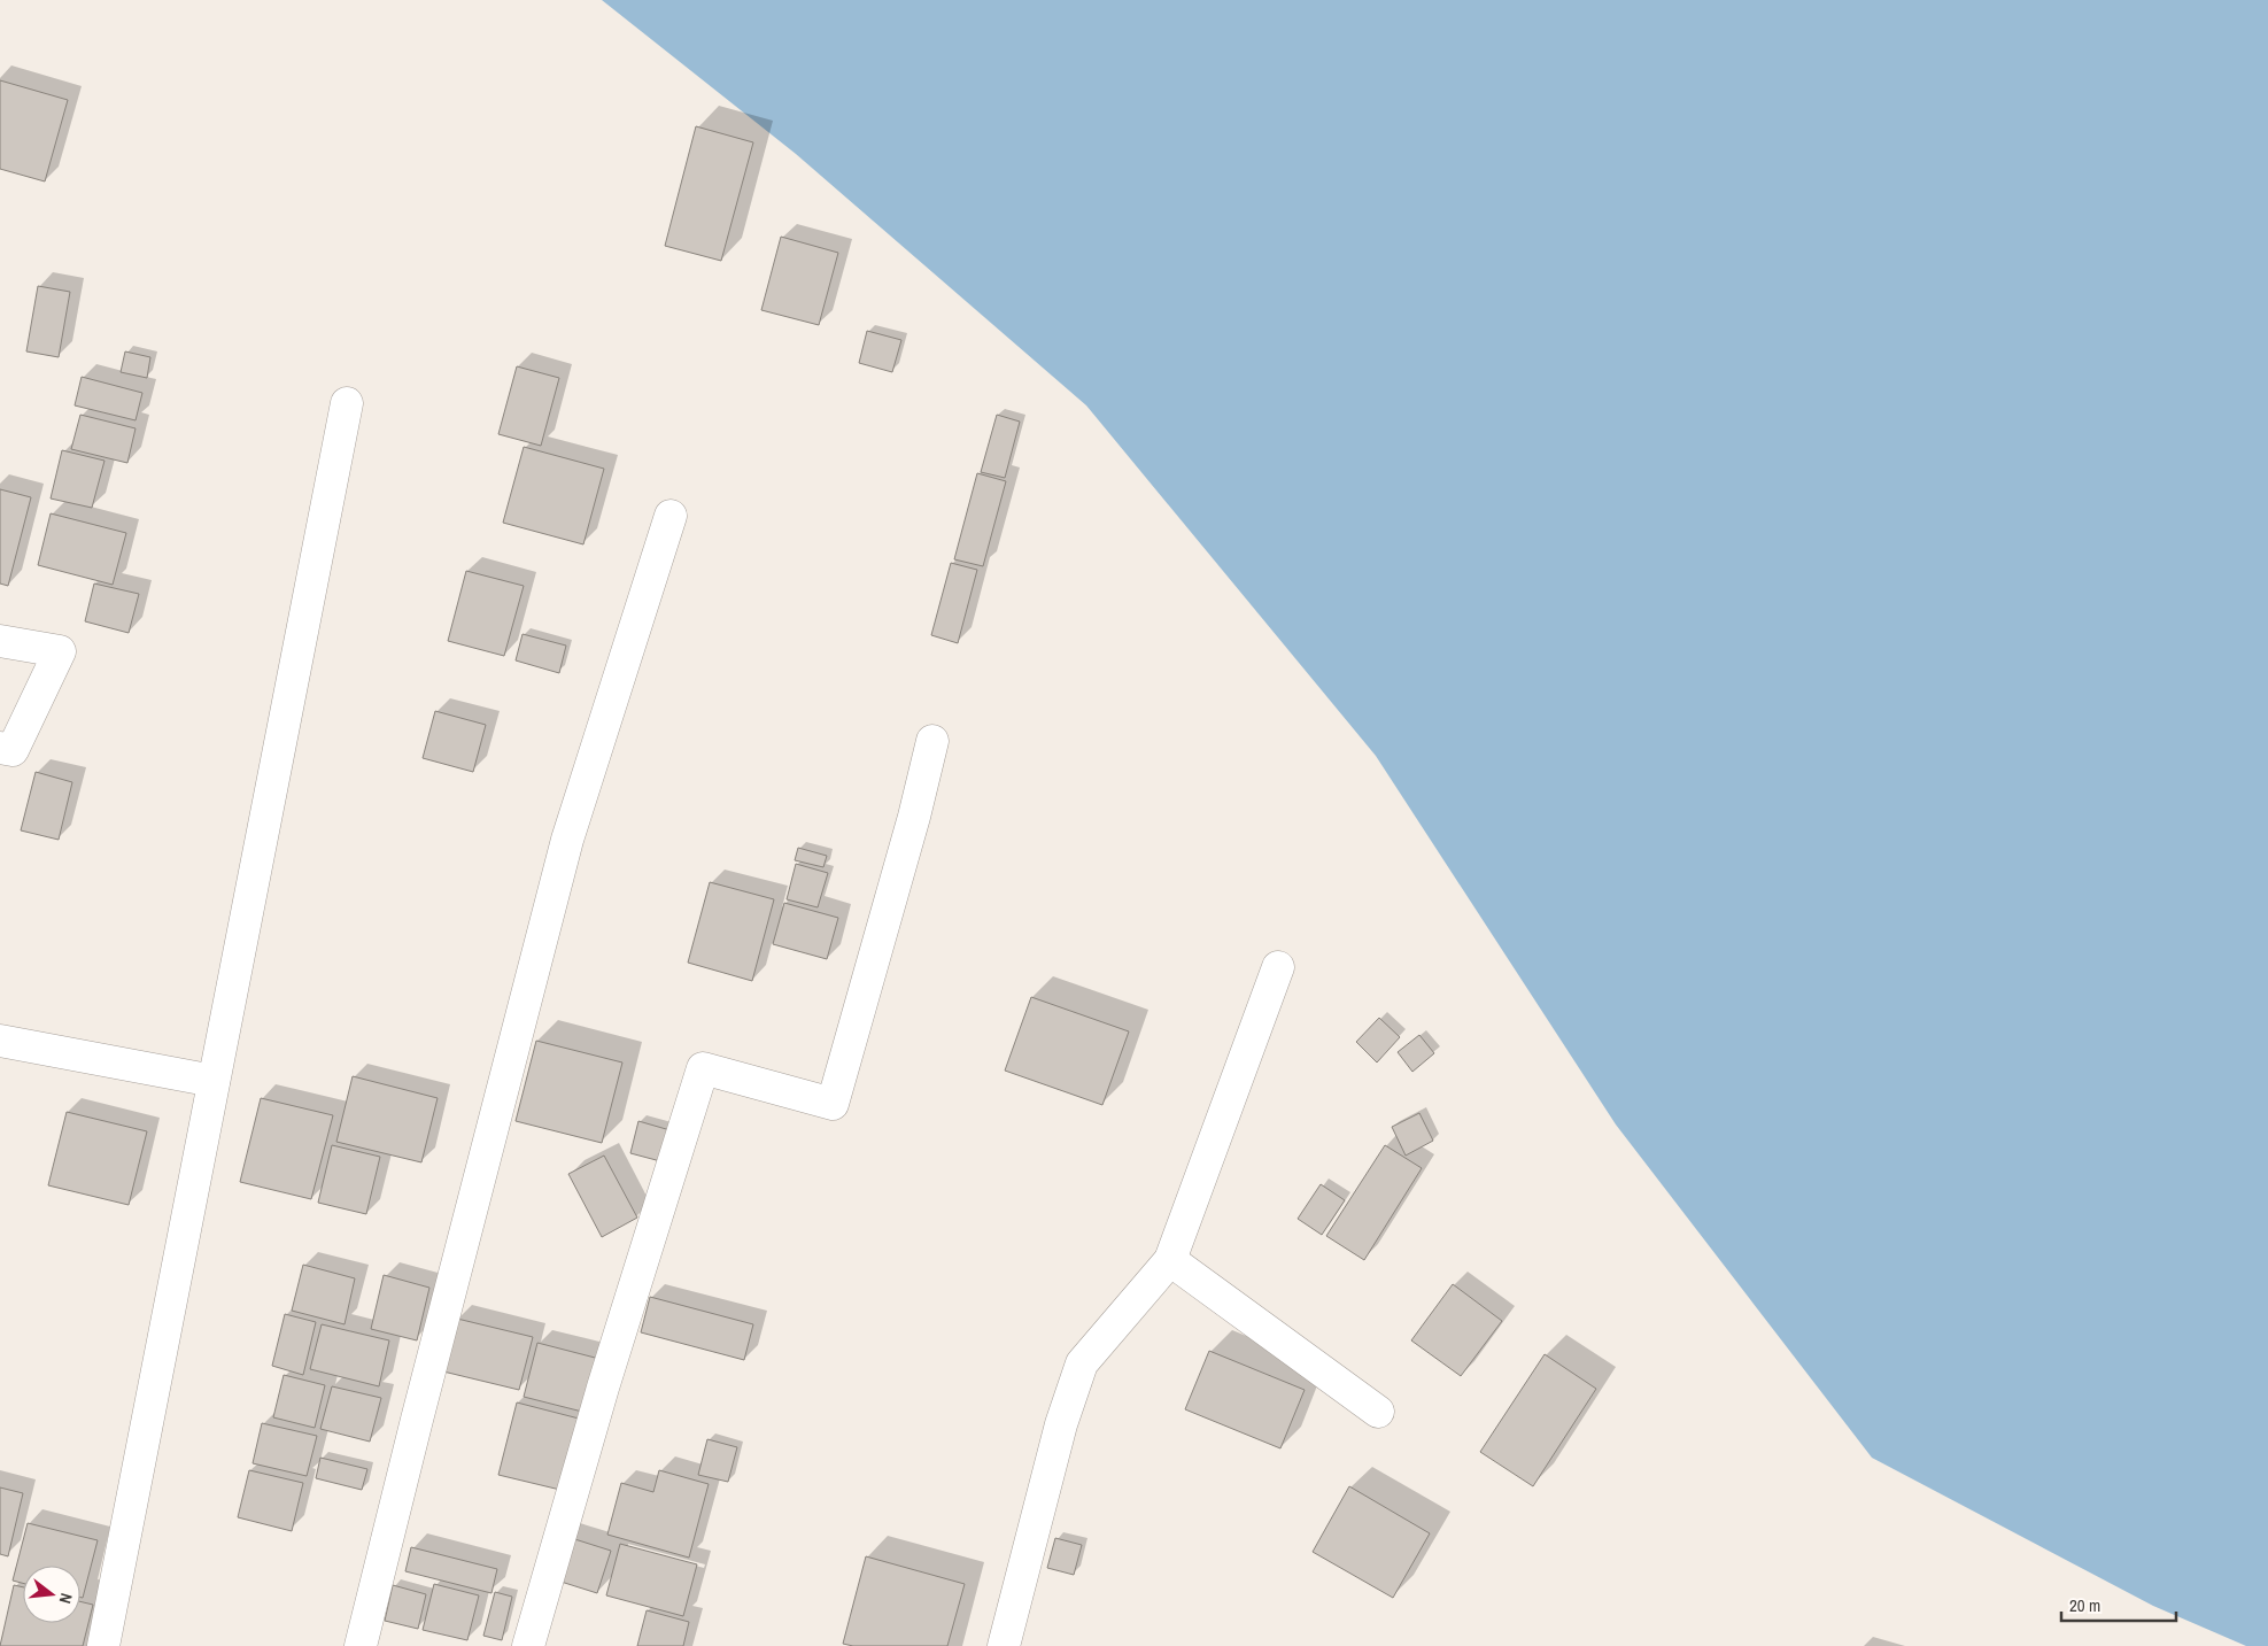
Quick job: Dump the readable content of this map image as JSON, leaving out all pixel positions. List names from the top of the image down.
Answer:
{
  "scale_bar": "20 m",
  "north": "right"
}
